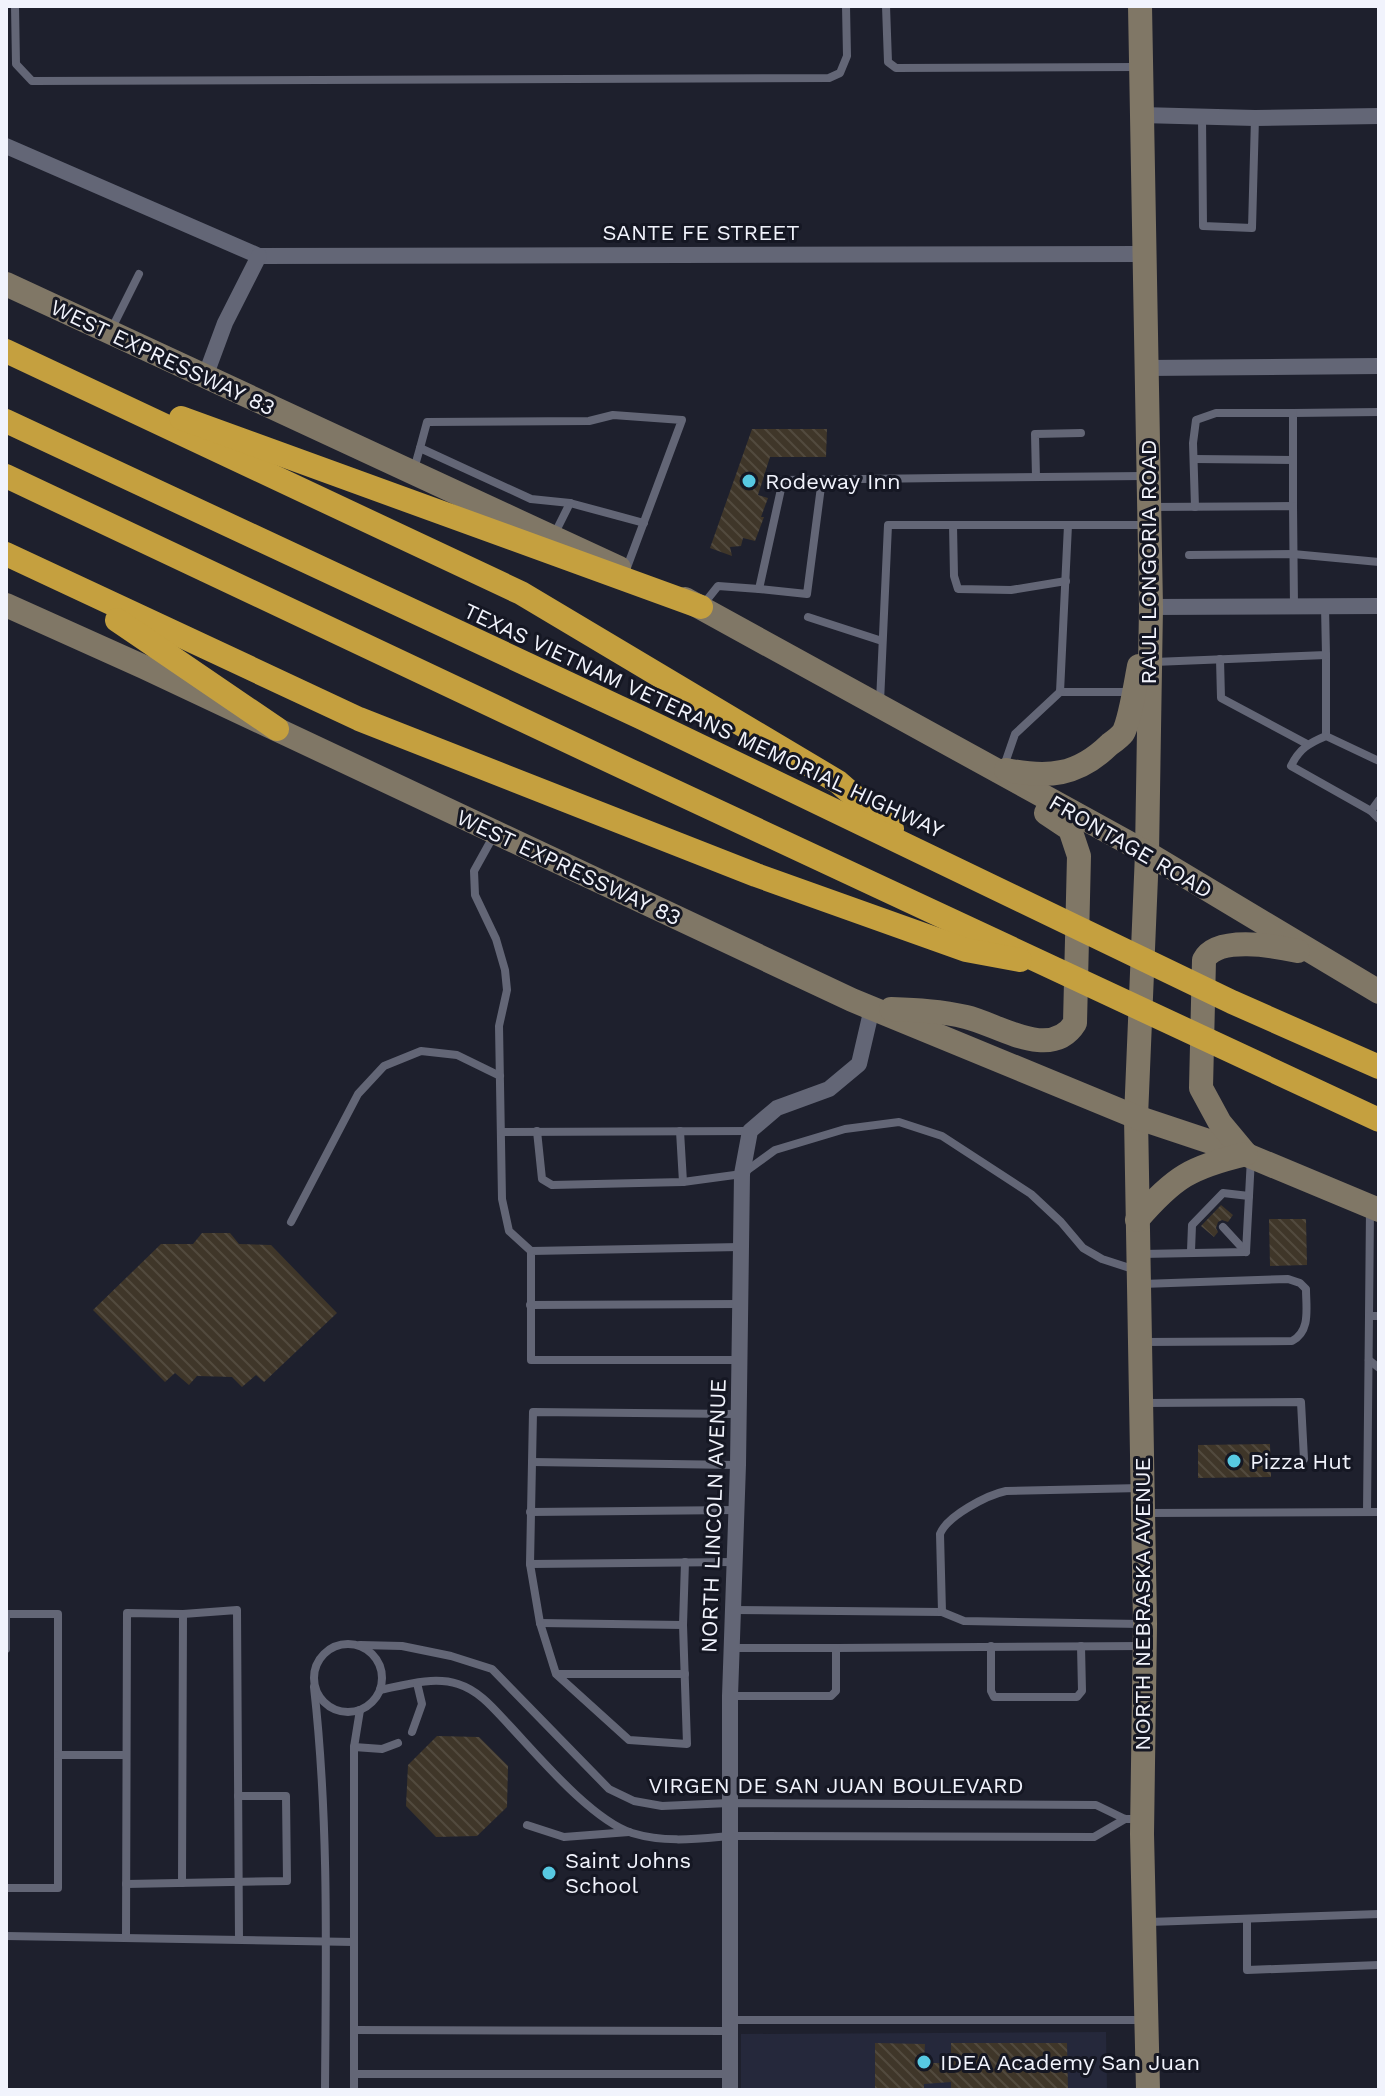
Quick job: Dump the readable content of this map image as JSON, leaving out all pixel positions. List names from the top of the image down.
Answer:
{
  "streets": {
    "highway": ["TEXAS VIETNAM VETERANS MEMORIAL HIGHWAY"],
    "main road": [
      "WEST EXPRESSWAY 83",
      "RAUL LONGORIA ROAD",
      "FRONTAGE ROAD",
      "NORTH NEBRASKA AVENUE"
    ],
    "street": ["SANTE FE STREET", "NORTH LINCOLN AVENUE"],
    "lane": ["VIRGEN DE SAN JUAN BOULEVARD"]
  },
  "crossings": [
    ["SANTE FE STREET", "RAUL LONGORIA ROAD"],
    ["WEST EXPRESSWAY 83", "RAUL LONGORIA ROAD"],
    ["WEST EXPRESSWAY 83", "FRONTAGE ROAD"],
    ["WEST EXPRESSWAY 83", "NORTH NEBRASKA AVENUE"],
    ["RAUL LONGORIA ROAD", "FRONTAGE ROAD"],
    ["RAUL LONGORIA ROAD", "NORTH NEBRASKA AVENUE"],
    ["NORTH LINCOLN AVENUE", "VIRGEN DE SAN JUAN BOULEVARD"],
    ["NORTH NEBRASKA AVENUE", "VIRGEN DE SAN JUAN BOULEVARD"]
  ],
  "places": [
    "Rodeway Inn",
    "Pizza Hut",
    "Saint Johns School",
    "IDEA Academy San Juan"
  ]
}
